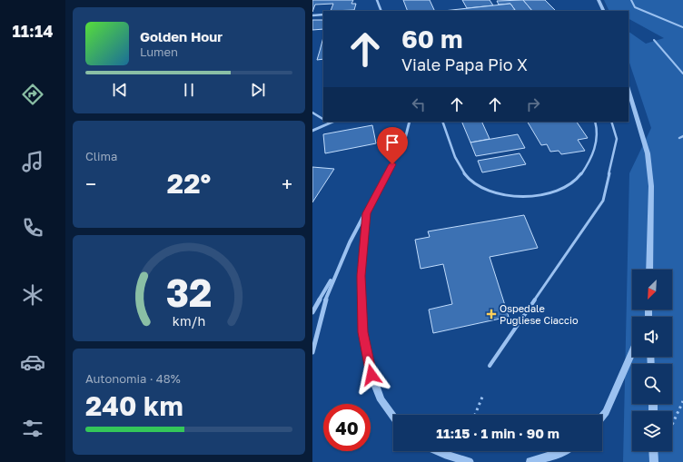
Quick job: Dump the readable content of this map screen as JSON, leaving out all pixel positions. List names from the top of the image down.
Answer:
{
  "places": {
    "health": ["Ospedale Pugliese Ciaccio"]
  },
  "north": "bottom left",
  "page": {
    "tabs": "11:14",
    "turn": ["60 m", "Viale Papa Pio X"],
    "song": ["Golden Hour", "Lumen"],
    "tile": [
      "Clima",
      ["Autonomia · 48%", "240 km"]
    ],
    "heat": ["−", "22°", "+"],
    "limit": "40",
    "trip": "11:15 · 1 min · 90 m",
    "gauge": ["32", "km/h"]
  }
}
